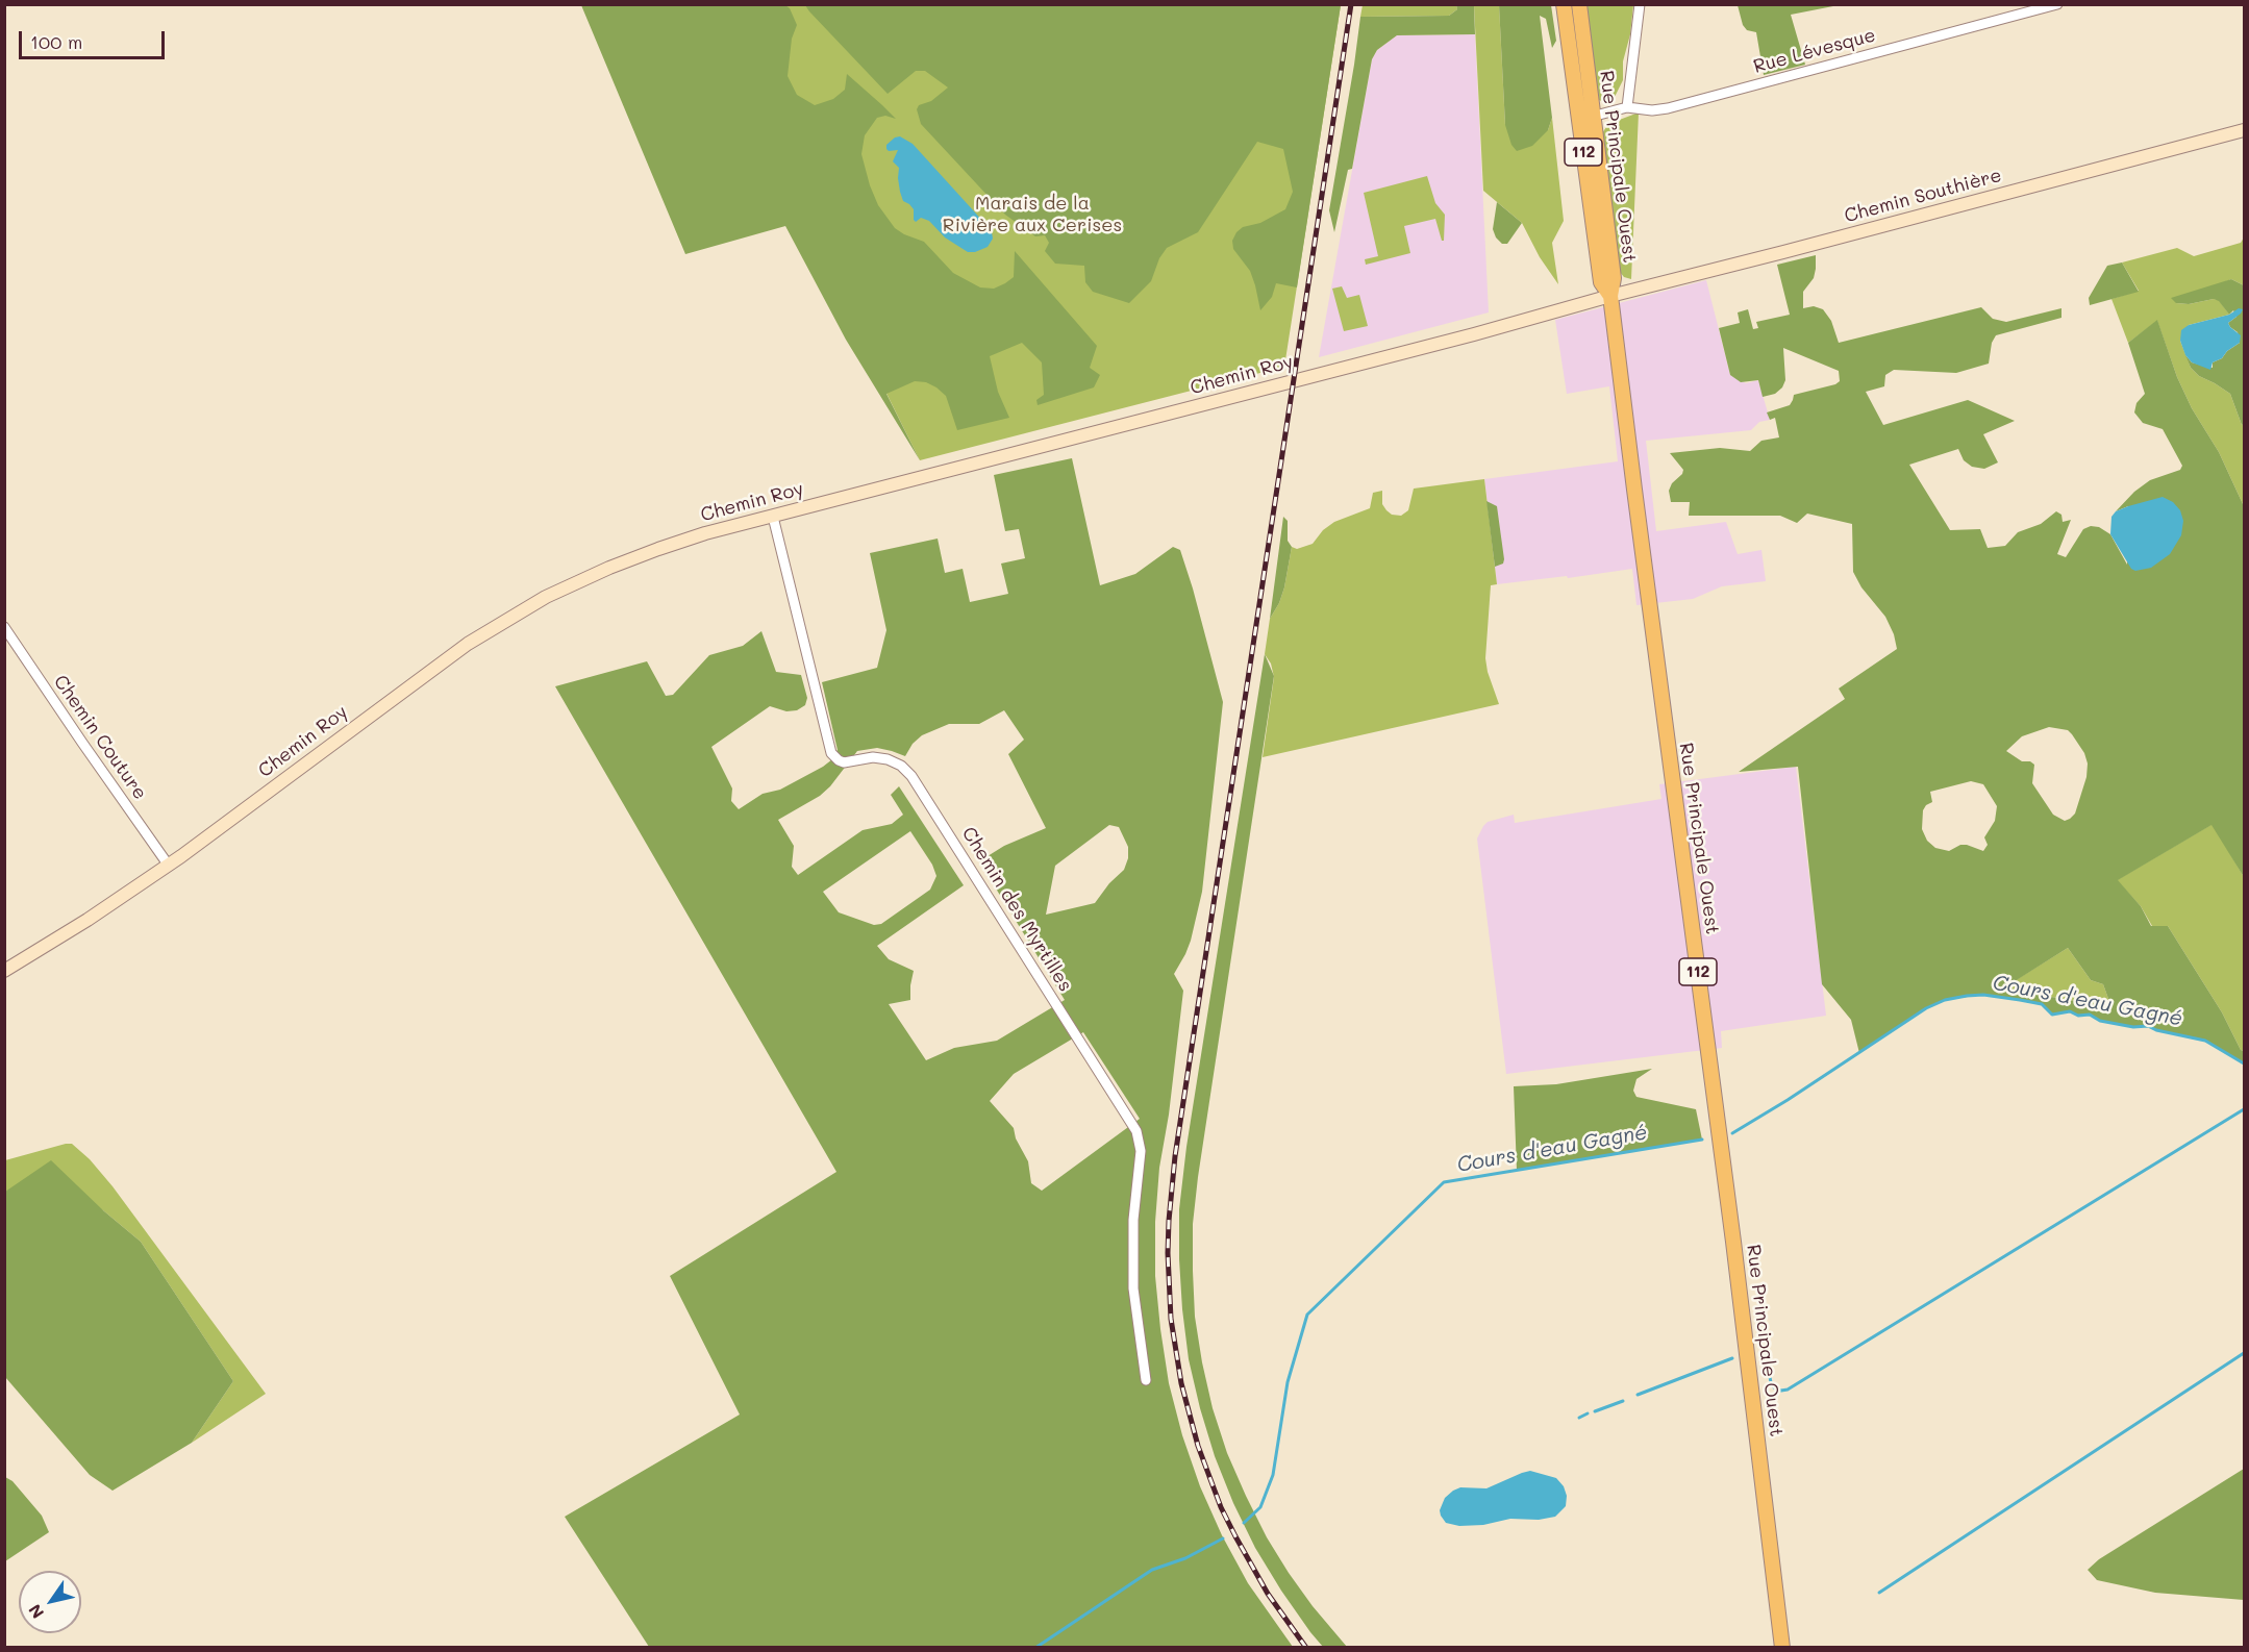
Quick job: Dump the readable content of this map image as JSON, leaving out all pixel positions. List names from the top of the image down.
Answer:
{
  "streets": {
    "main road": ["112", "Rue Principale Ouest"],
    "street": [
      "Rue Lévesque",
      "Chemin Southière",
      "Chemin Roy",
      "Chemin Couture",
      "Chemin des Myrtilles"
    ]
  },
  "crossings": [
    ["Rue Lévesque", "Rue Principale Ouest"],
    ["Rue Principale Ouest", "Chemin Southière"],
    ["Rue Principale Ouest", "Chemin Roy"],
    ["Chemin Southière", "Chemin Roy"],
    ["Chemin Roy", "Chemin Couture"],
    ["Chemin Roy", "Chemin des Myrtilles"]
  ],
  "water": ["Cours d'eau Gagné"],
  "parks": ["Marais de la Rivière aux Cerises"],
  "scale_bar": "100 m",
  "north": "bottom left"
}
